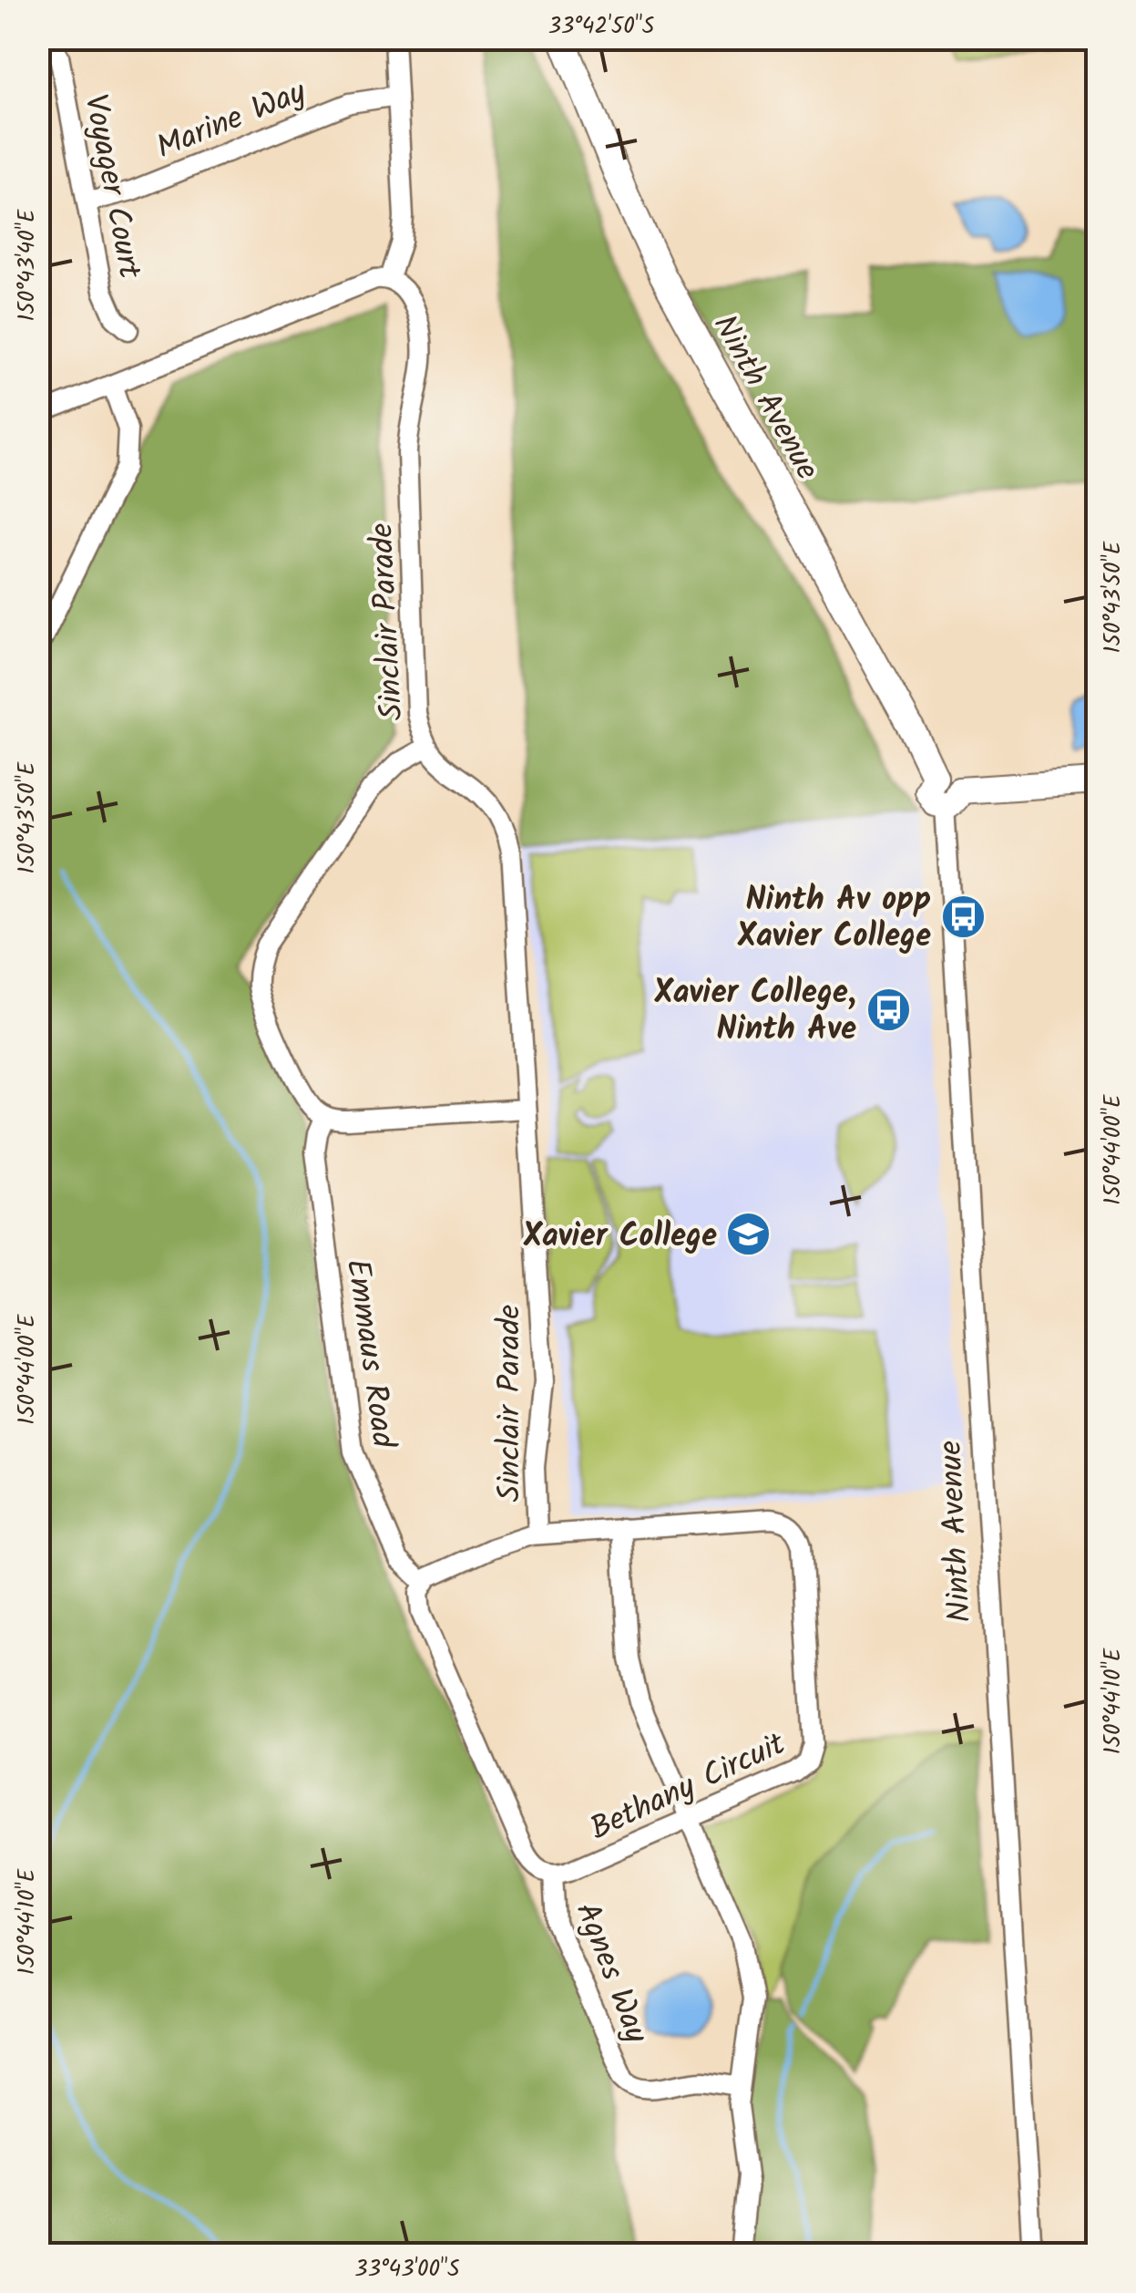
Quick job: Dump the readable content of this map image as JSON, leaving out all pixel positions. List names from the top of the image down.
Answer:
{
  "streets": {
    "main road": ["Ninth Avenue"],
    "street": [
      "Marine Way",
      "Voyager Court",
      "Sinclair Parade",
      "Emmaus Road",
      "Bethany Circuit",
      "Agnes Way"
    ]
  },
  "crossings": [
    ["Marine Way", "Voyager Court"],
    ["Sinclair Parade", "Bethany Circuit"],
    ["Emmaus Road", "Bethany Circuit"],
    ["Bethany Circuit", "Agnes Way"]
  ],
  "places": {
    "bus stop": ["Ninth Av opp Xavier College", "Xavier College, Ninth Ave"],
    "school or university": ["Xavier College"]
  },
  "coordinates": [
    "33°42'50\"S",
    "150°43'40\"E",
    "150°43'50\"E",
    "150°44'00\"E",
    "150°44'10\"E",
    "33°43'00\"S"
  ]
}
